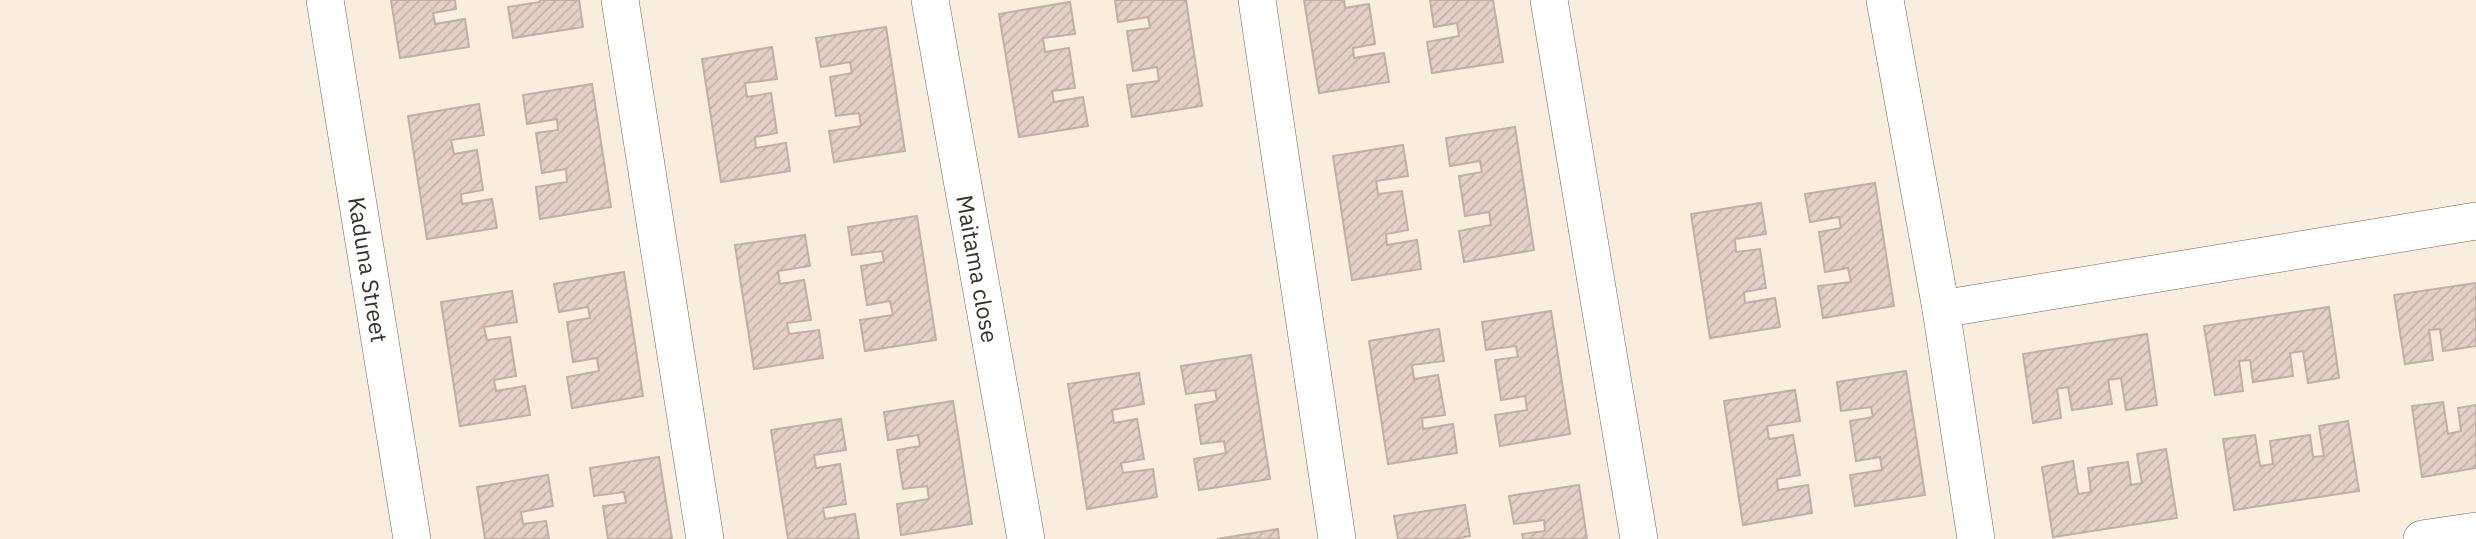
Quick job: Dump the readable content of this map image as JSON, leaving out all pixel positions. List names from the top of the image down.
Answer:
{
  "streets": {
    "street": ["Kaduna Street", "Maitama close"]
  }
}
